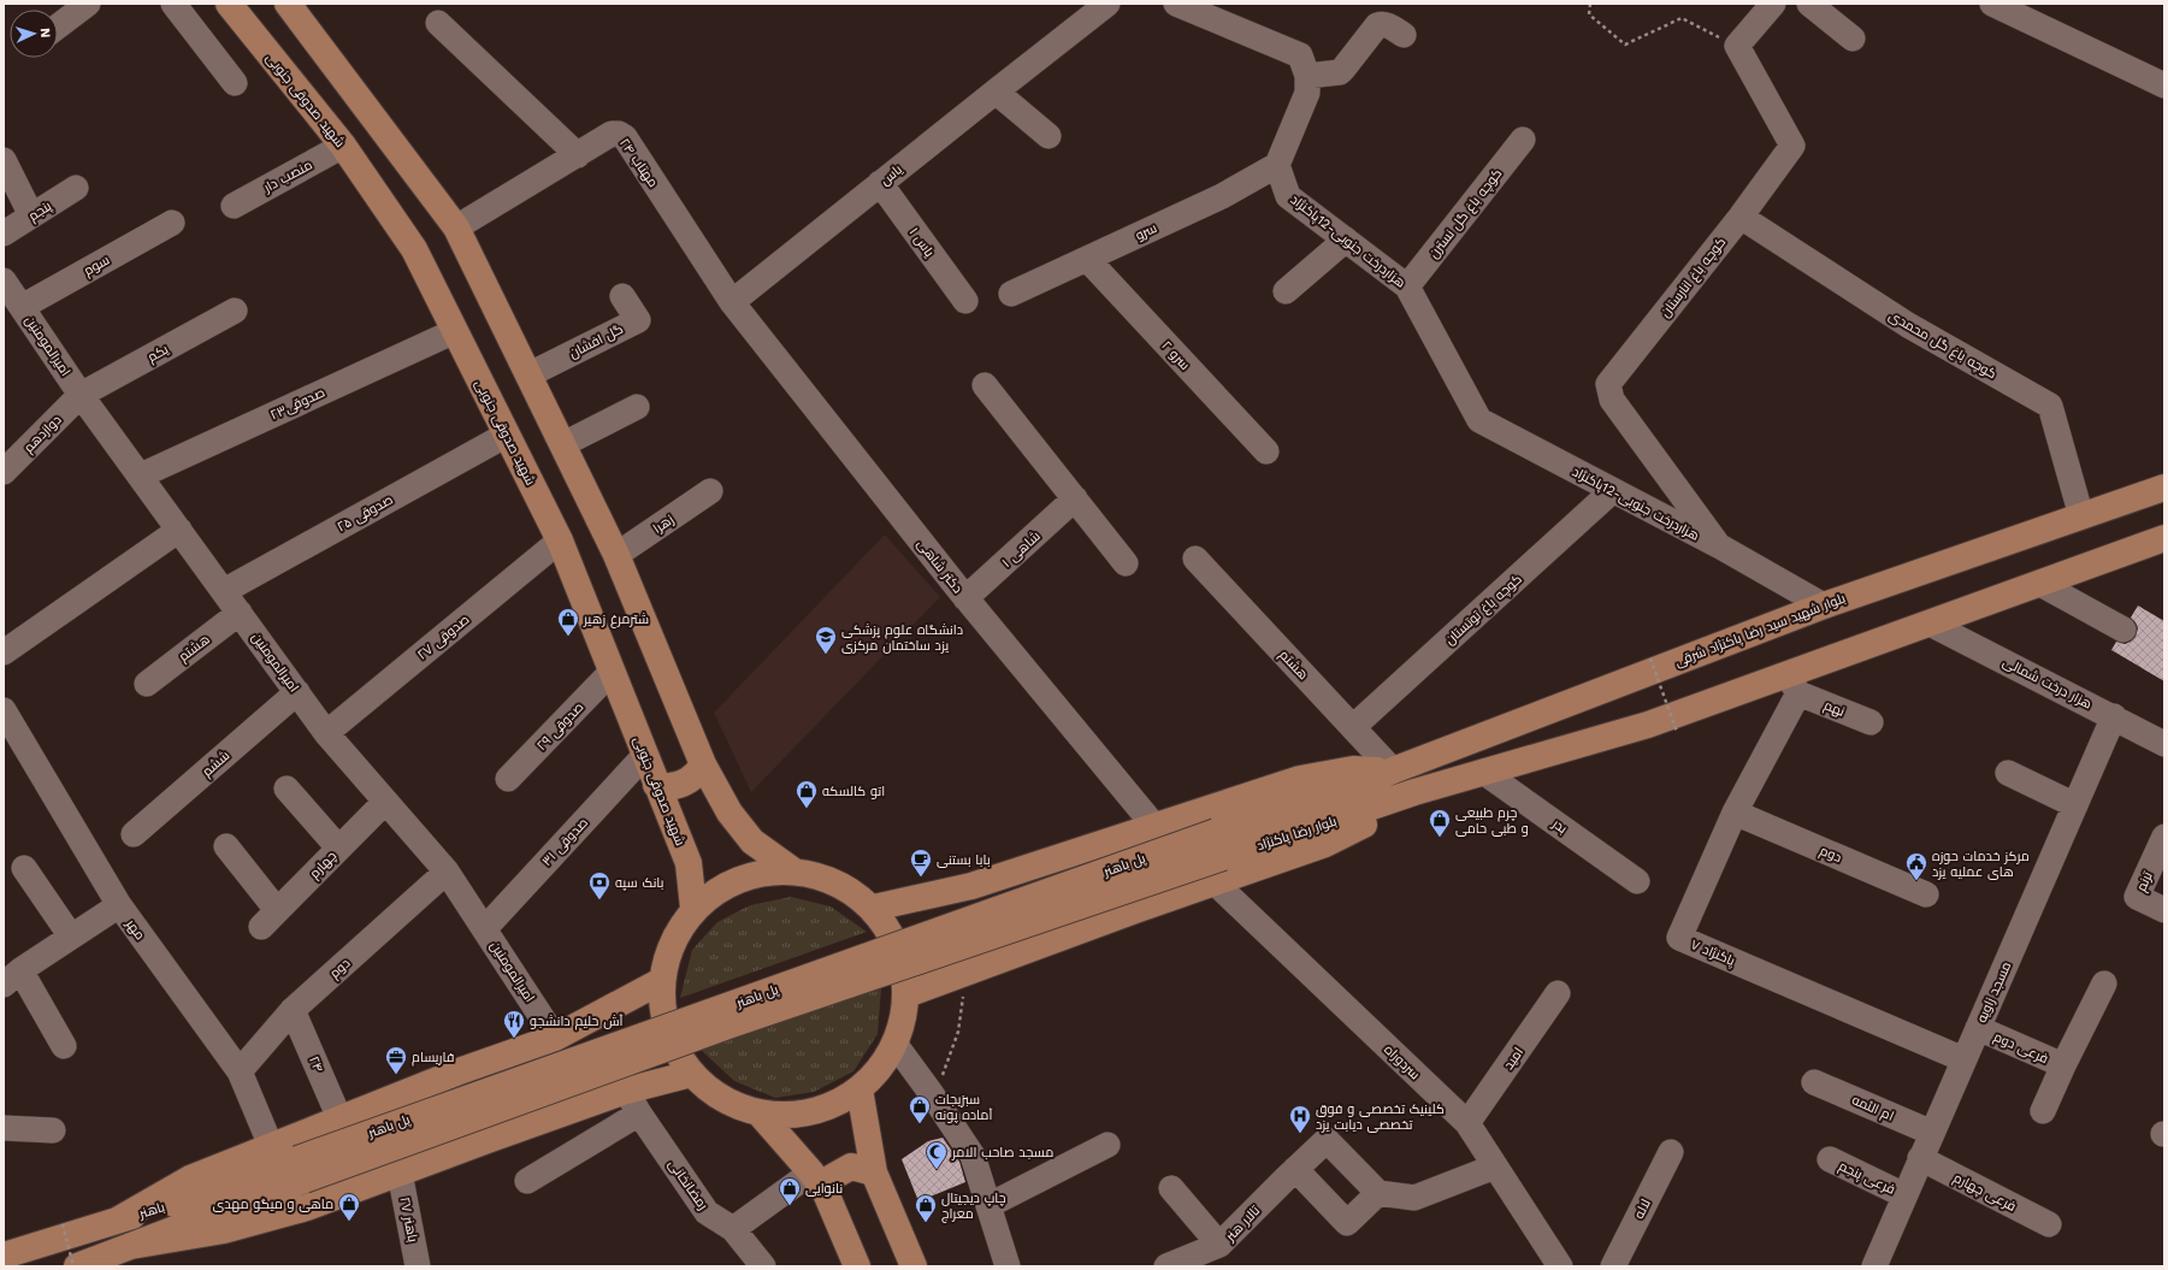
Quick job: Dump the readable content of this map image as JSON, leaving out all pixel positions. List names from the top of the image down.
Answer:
{
  "streets": {
    "main road": [
      "شهید صدوقی جنوبی",
      "بلوار شهید سید رضا پاکنژاد شرقی",
      "بلوار رضا پاکنژاد",
      "پل باهنر",
      "باهنر"
    ],
    "street": [
      "مهتاب ۲۴",
      "یاس",
      "منصب دار",
      "پنجم",
      "کوچه باغ گل نسترن",
      "سرو",
      "هزاردرخت جنوبی-12پاکنژاد",
      "یاس ۱",
      "سوم",
      "کوچه باغ انارستان",
      "گل افشان",
      "کوچه باغ گل محمدی",
      "امیرالمومنین",
      "یکم",
      "سرو ۲",
      "صدوقی۲۳",
      "دوازدهم",
      "صدوقی ۲۵",
      "زهرا",
      "شاهی ۱",
      "دکتر شاهی",
      "کوچه باغ توتستان",
      "صدوقی ۲۷",
      "هشتم",
      "هزار درخت شمالی",
      "نهم",
      "صدوقی ۲۹",
      "ششم",
      "بدر",
      "صدوقی ۳۱",
      "دوم",
      "چهارم",
      "ترنم",
      "مهر",
      "پاکنژاد ۷",
      "مسجد زاویه",
      "فرعی دوم",
      "امید",
      "سردوراه",
      "۲۴",
      "ام الئمه",
      "فرعی پنجم",
      "رمضانخانی",
      "فرعی چهارم",
      "لاله",
      "باهنر ۲۷",
      "تالار هنر"
    ]
  },
  "crossings": [
    ["شهید صدوقی جنوبی", "منصب دار"],
    ["شهید صدوقی جنوبی", "صدوقی۲۳"],
    ["شهید صدوقی جنوبی", "صدوقی ۲۵"],
    ["شهید صدوقی جنوبی", "صدوقی ۲۷"],
    ["شهید صدوقی جنوبی", "صدوقی ۲۹"],
    ["شهید صدوقی جنوبی", "صدوقی ۳۱"],
    ["مهتاب ۲۴", "یاس"],
    ["مهتاب ۲۴", "دکتر شاهی"],
    ["یاس", "یاس ۱"],
    ["یاس", "دکتر شاهی"],
    ["کوچه باغ گل نسترن", "هزاردرخت جنوبی-12پاکنژاد"],
    ["سرو", "هزاردرخت جنوبی-12پاکنژاد"],
    ["سرو", "سرو ۲"],
    ["هزاردرخت جنوبی-12پاکنژاد", "کوچه باغ انارستان"],
    ["هزاردرخت جنوبی-12پاکنژاد", "کوچه باغ توتستان"],
    ["هزاردرخت جنوبی-12پاکنژاد", "بلوار شهید سید رضا پاکنژاد شرقی"],
    ["سوم", "امیرالمومنین"],
    ["کوچه باغ انارستان", "کوچه باغ گل محمدی"],
    ["کوچه باغ گل محمدی", "بلوار شهید سید رضا پاکنژاد شرقی"],
    ["امیرالمومنین", "یکم"],
    ["امیرالمومنین", "صدوقی۲۳"],
    ["امیرالمومنین", "دوازدهم"],
    ["امیرالمومنین", "صدوقی ۲۵"],
    ["امیرالمومنین", "صدوقی ۲۷"],
    ["امیرالمومنین", "هشتم"],
    ["امیرالمومنین", "ششم"],
    ["امیرالمومنین", "صدوقی ۳۱"],
    ["امیرالمومنین", "دوم"],
    ["امیرالمومنین", "چهارم"],
    ["یکم", "دوازدهم"],
    ["شاهی ۱", "دکتر شاهی"],
    ["کوچه باغ توتستان", "هشتم"],
    ["بلوار شهید سید رضا پاکنژاد شرقی", "هشتم"],
    ["بلوار شهید سید رضا پاکنژاد شرقی", "بلوار رضا پاکنژاد"],
    ["هزار درخت شمالی", "مسجد زاویه"],
    ["نهم", "پاکنژاد ۷"],
    ["بلوار رضا پاکنژاد", "پل باهنر"],
    ["دوم", "مهر"],
    ["دوم", "پاکنژاد ۷"],
    ["دوم", "۲۴"],
    ["پل باهنر", "باهنر"],
    ["پاکنژاد ۷", "مسجد زاویه"],
    ["مسجد زاویه", "فرعی دوم"],
    ["مسجد زاویه", "ام الئمه"],
    ["مسجد زاویه", "فرعی پنجم"],
    ["مسجد زاویه", "فرعی چهارم"],
    ["امید", "سردوراه"]
  ],
  "places": {
    "shop": [
      "شترمرغ زهیر",
      "اتو کالسکه",
      "چرم طبیعی و طبی حامی",
      "سبزیجات آماده پونه",
      "نانوایی",
      "ماهی و میگو مهدی",
      "چاپ دیجیتال معراج"
    ],
    "school or university": ["دانشگاه علوم پزشکی یزد ساختمان مرکزی"],
    "cafe": ["بابا بستنی"],
    "public building": ["مرکز خدمات حوزه های عملیه یزد"],
    "bank": ["بانک سپه"],
    "restaurant": ["آش حلیم دانشجو"],
    "office": ["فاریسام"],
    "hospital": ["کلینیک تخصصی و فوق تخصصی دیابت یزد"],
    "mosque": ["مسجد صاحب الامر"]
  },
  "north": "right"
}
